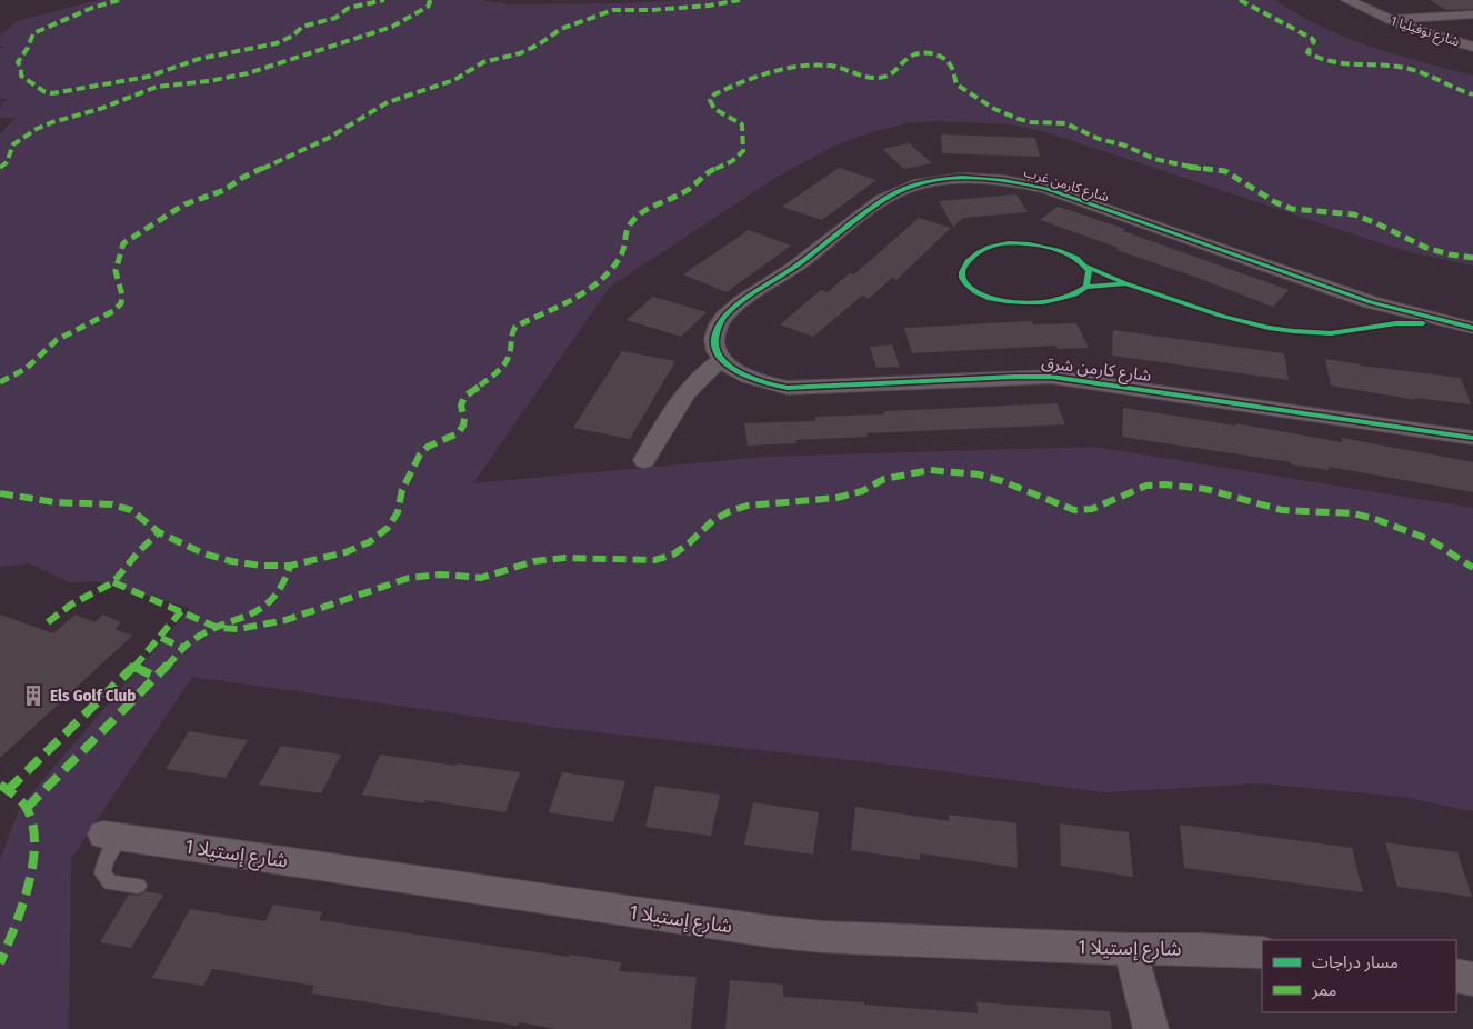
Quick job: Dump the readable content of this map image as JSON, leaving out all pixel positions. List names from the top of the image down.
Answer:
{
  "streets": {
    "street": [
      "شارع نوفيليا 1",
      "شارع كارمن غرب",
      "شارع كارمن شرق",
      "شارع إستيلا 1"
    ]
  },
  "crossings": [
    ["شارع كارمن غرب", "شارع كارمن شرق"]
  ],
  "places": {
    "building": ["Els Golf Club"]
  },
  "legend": ["مسار دراجات", "ممر"]
}
